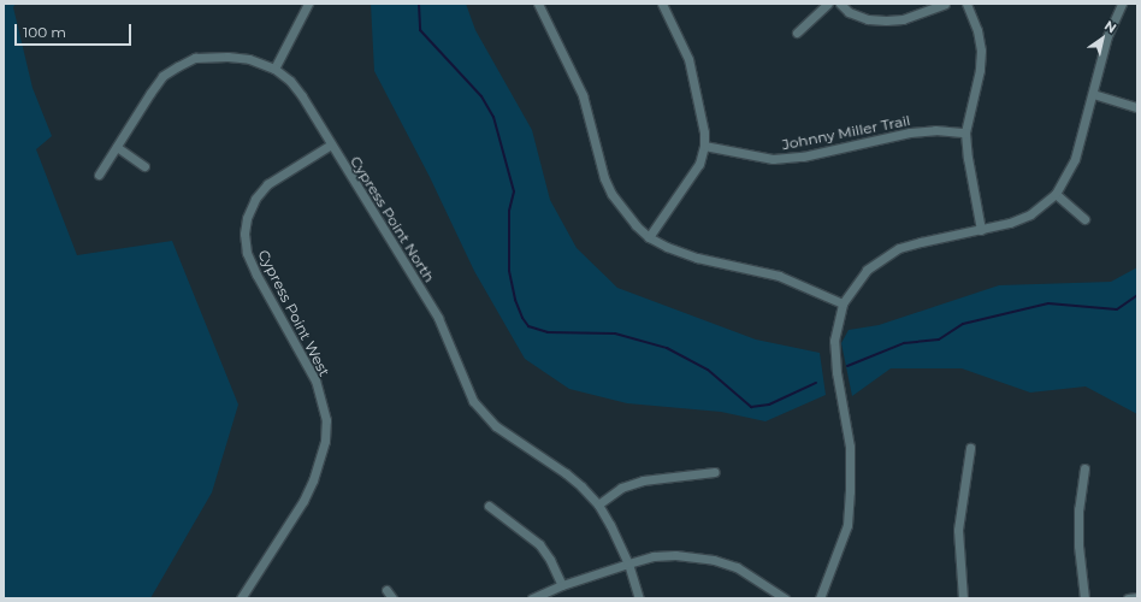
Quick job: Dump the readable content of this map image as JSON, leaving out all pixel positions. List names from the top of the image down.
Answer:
{
  "streets": {
    "street": ["Johnny Miller Trail", "Cypress Point North", "Cypress Point West"]
  },
  "crossings": [
    ["Cypress Point North", "Cypress Point West"]
  ],
  "scale_bar": "100 m",
  "north": "top right"
}
